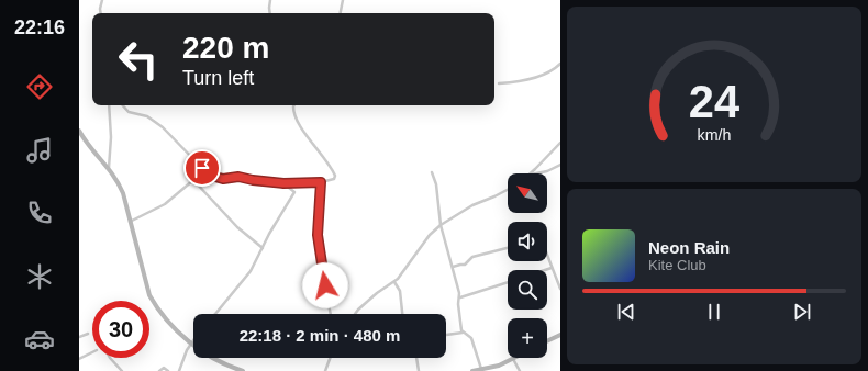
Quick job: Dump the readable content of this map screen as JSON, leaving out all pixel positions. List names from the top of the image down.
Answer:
{
  "north": "top left",
  "page": {
    "tabs": "22:16",
    "turn": ["220 m", "Turn left"],
    "map_buttons": "+",
    "song": ["Neon Rain", "Kite Club"],
    "limit": "30",
    "trip": "22:18 · 2 min · 480 m",
    "gauge": ["24", "km/h"]
  }
}
